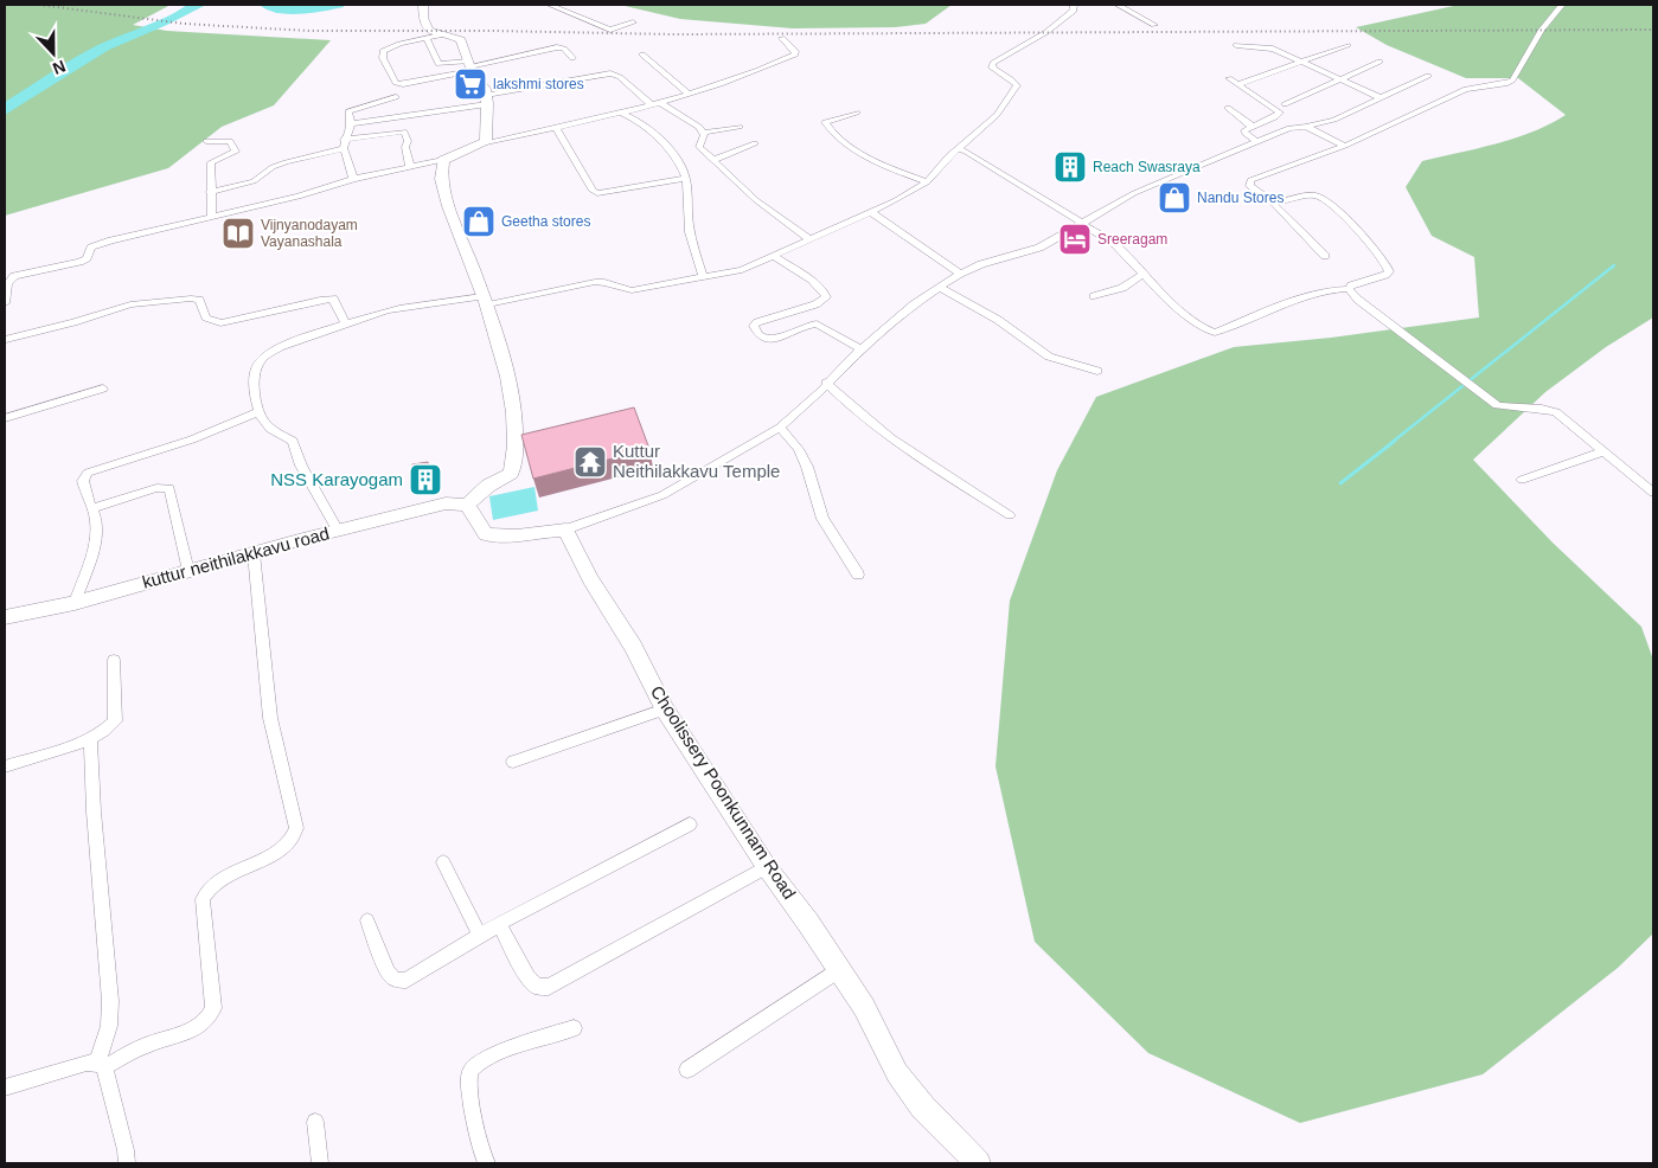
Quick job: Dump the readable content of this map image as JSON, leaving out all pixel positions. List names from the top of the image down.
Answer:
{
  "streets": {
    "street": ["kuttur neithilakkavu road", "Choolissery Poonkunnam Road"]
  },
  "places": {
    "supermarket": ["lakshmi stores"],
    "building": ["Reach Swasraya", "NSS Karayogam"],
    "shop": ["Nandu Stores", "Geetha stores"],
    "library": ["Vijnyanodayam Vayanashala"],
    "hotel": ["Sreeragam"],
    "temple": ["Kuttur Neithilakkavu Temple"]
  },
  "north": "bottom"
}
